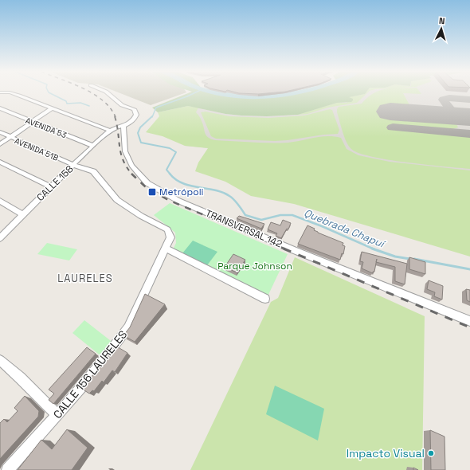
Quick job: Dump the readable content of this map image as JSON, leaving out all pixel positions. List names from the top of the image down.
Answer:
{
  "streets": {
    "street": [
      "AVENIDA 53",
      "AVENIDA 51B",
      "CALLE 158",
      "TRANSVERSAL 142",
      "CALLE 156 LAURELES"
    ]
  },
  "crossings": [
    ["AVENIDA 53", "CALLE 158"],
    ["AVENIDA 51B", "CALLE 158"],
    ["AVENIDA 51B", "CALLE 156 LAURELES"]
  ],
  "districts": ["LAURELES"],
  "water": ["Quebrada Chapuí"],
  "parks": ["Parque Johnson"],
  "places": {
    "transit": ["Metrópoli"],
    "other": ["Impacto Visual"]
  },
  "north": "top"
}
